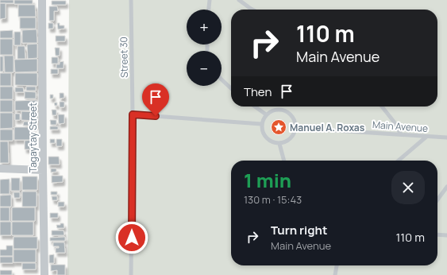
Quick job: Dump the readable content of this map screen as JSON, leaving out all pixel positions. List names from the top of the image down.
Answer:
{
  "streets": {
    "street": ["Tagaytay Street"],
    "lane": ["Street 30", "Main Avenue"]
  },
  "places": {
    "place": ["Manuel A. Roxas"]
  },
  "page": {
    "map_buttons": ["+", "−"],
    "turn": ["110 m", "Main Avenue"],
    "then": "Then",
    "heading": ["1 min", "130 m · 15:43"],
    "list": [
      {
        "name": "Turn right",
        "note": "Main Avenue",
        "value": "110 m"
      }
    ]
  }
}
